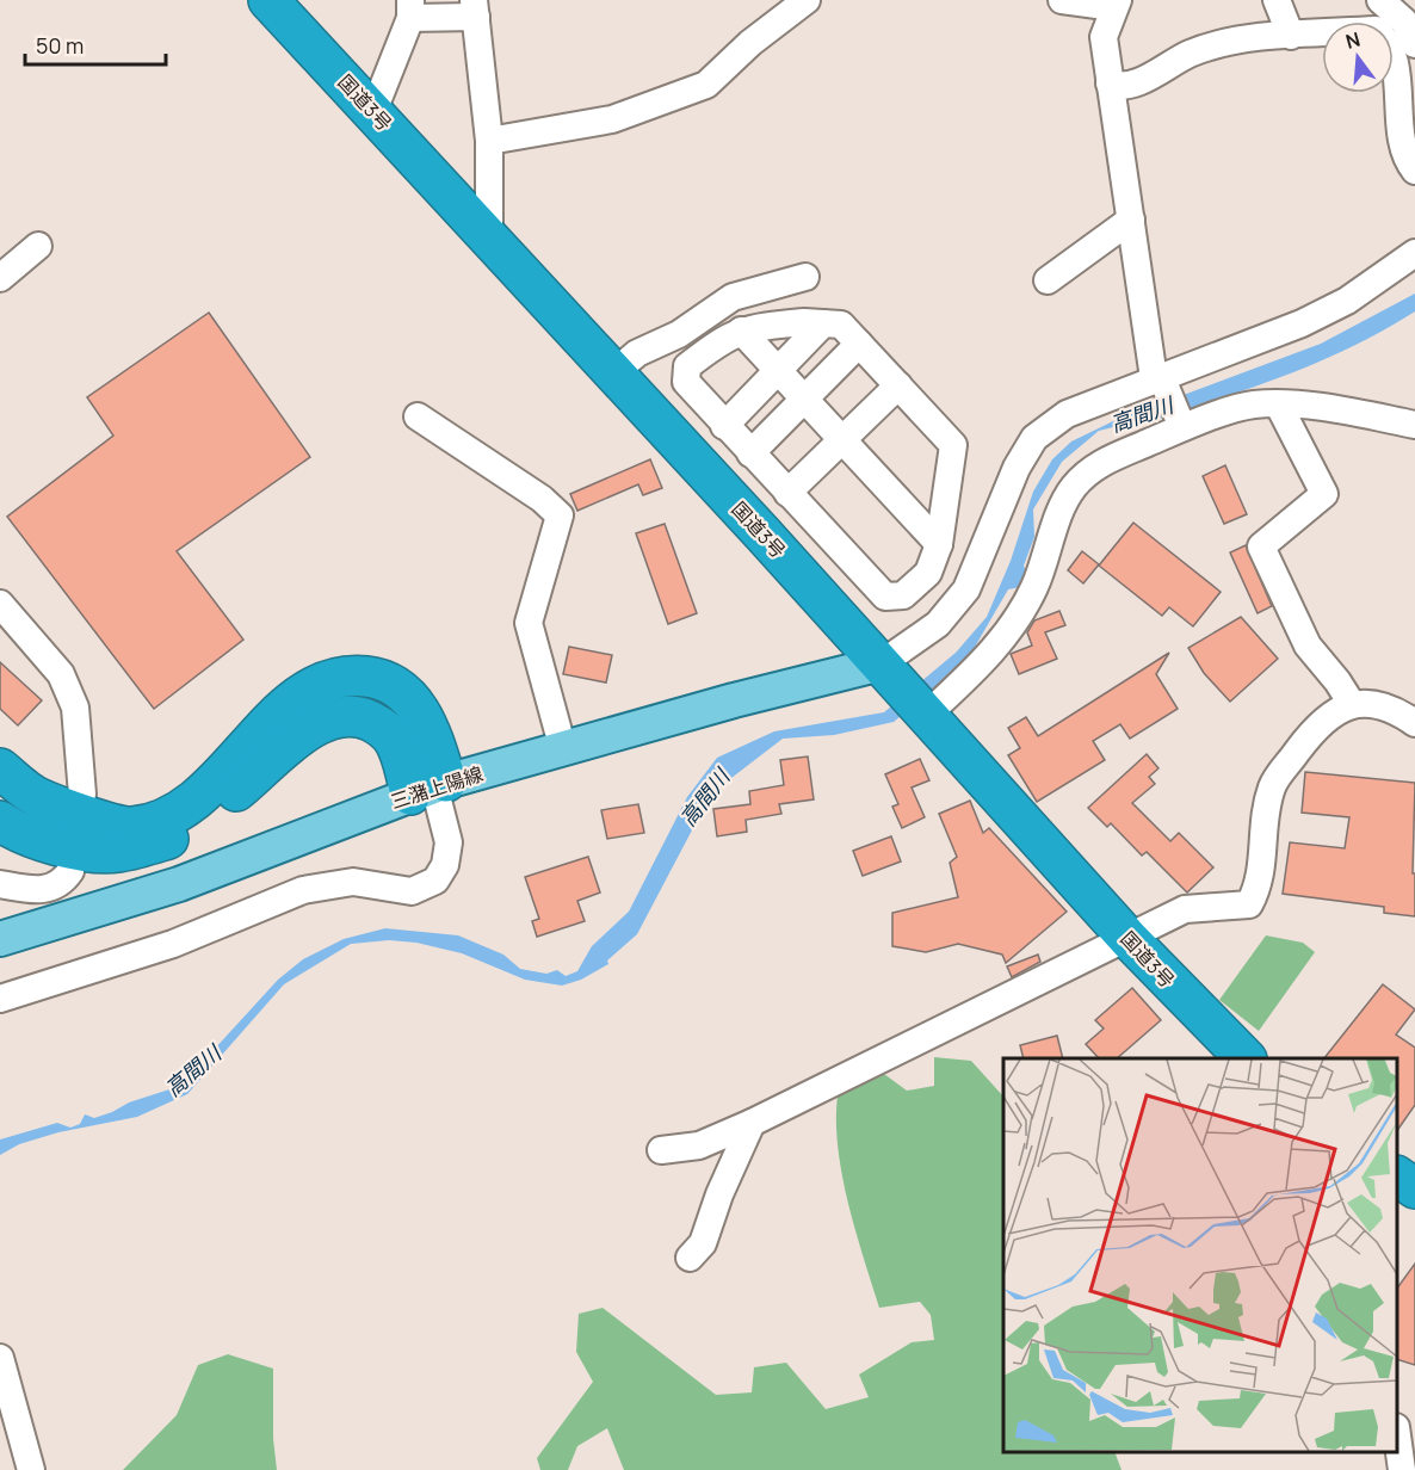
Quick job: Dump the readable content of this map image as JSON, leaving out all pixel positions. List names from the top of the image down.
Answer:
{
  "streets": {
    "highway": ["国道3号"],
    "main road": ["三潴上陽線"]
  },
  "crossings": [
    ["国道3号", "三潴上陽線"]
  ],
  "water": ["高間川"],
  "scale_bar": "50 m",
  "north": "top"
}
